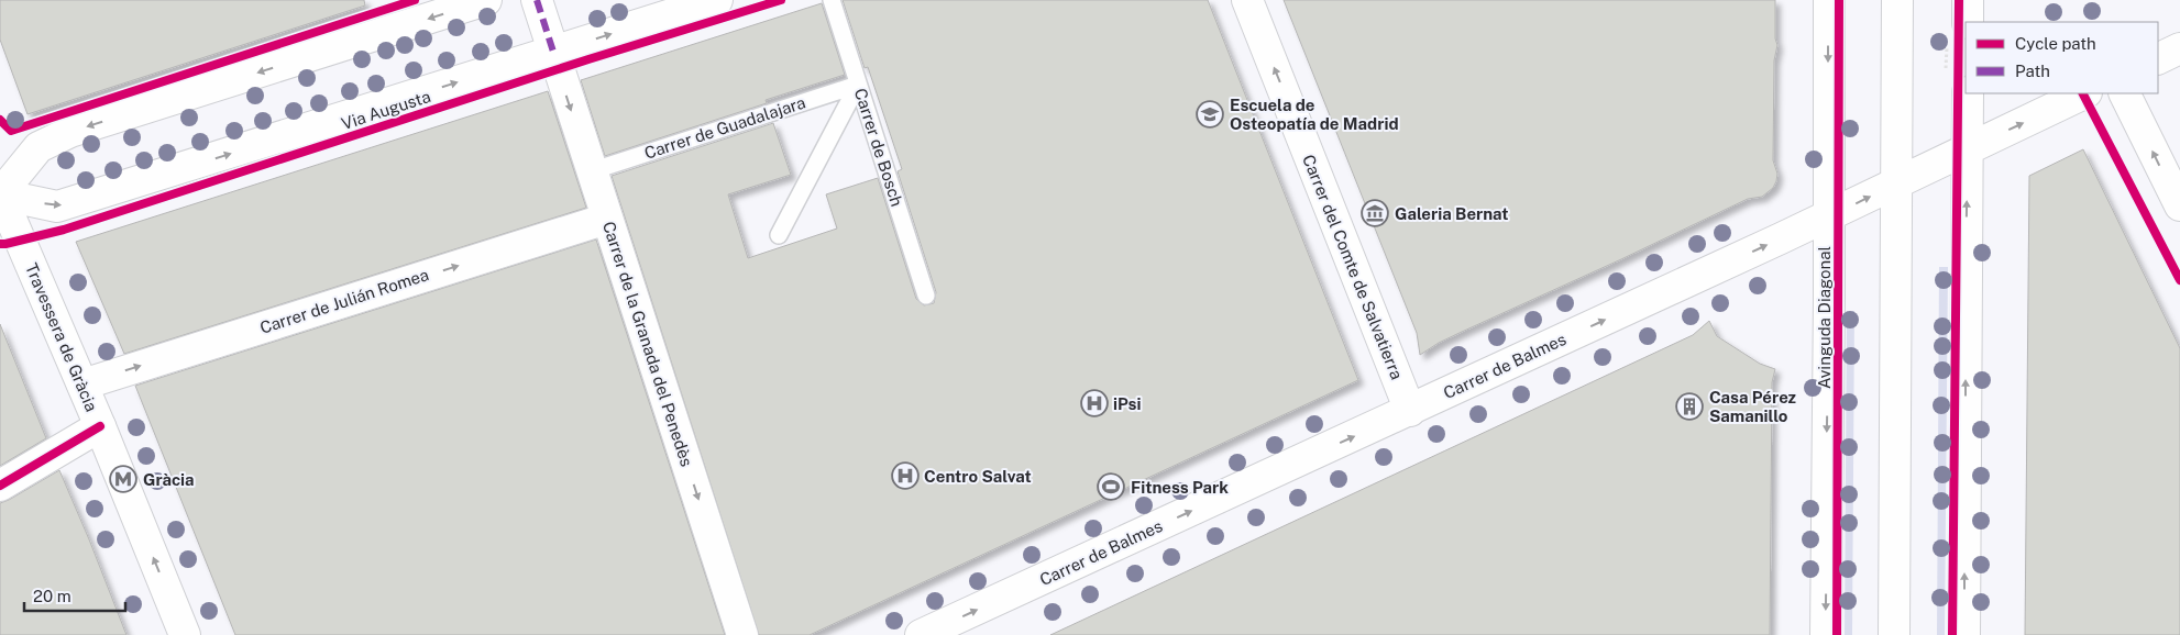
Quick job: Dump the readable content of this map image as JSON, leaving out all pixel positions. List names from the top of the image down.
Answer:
{
  "streets": {
    "street": [
      "Via Augusta",
      "Carrer del Comte de Salvatierra",
      "Carrer de Julián Romea",
      "Travessera de Gràcia",
      "Carrer de la Granada del Penedès",
      "Carrer de Balmes"
    ],
    "lane": ["Carrer de Guadalajara", "Carrer de Bosch"],
    "cycle path": ["Avinguda Diagonal"]
  },
  "crossings": [
    ["Via Augusta", "Travessera de Gràcia"],
    ["Via Augusta", "Carrer de la Granada del Penedès"],
    ["Carrer de Guadalajara", "Carrer de Bosch"],
    ["Carrer de Guadalajara", "Carrer de la Granada del Penedès"],
    ["Carrer del Comte de Salvatierra", "Carrer de Balmes"],
    ["Carrer de Julián Romea", "Travessera de Gràcia"],
    ["Carrer de Julián Romea", "Carrer de la Granada del Penedès"]
  ],
  "one_way": [
    "Carrer del Comte de Salvatierra",
    "Travessera de Gràcia",
    "Carrer de la Granada del Penedès",
    "Carrer de Balmes"
  ],
  "places": {
    "school or university": ["Escuela de Osteopatía de Madrid"],
    "museum": ["Galeria Bernat"],
    "hospital": ["iPsi", "Centro Salvat"],
    "building": ["Casa Pérez Samanillo"],
    "metro station": ["Gràcia"],
    "sports": ["Fitness Park"]
  },
  "legend": ["Cycle path", "Path"],
  "scale_bar": "20 m"
}
